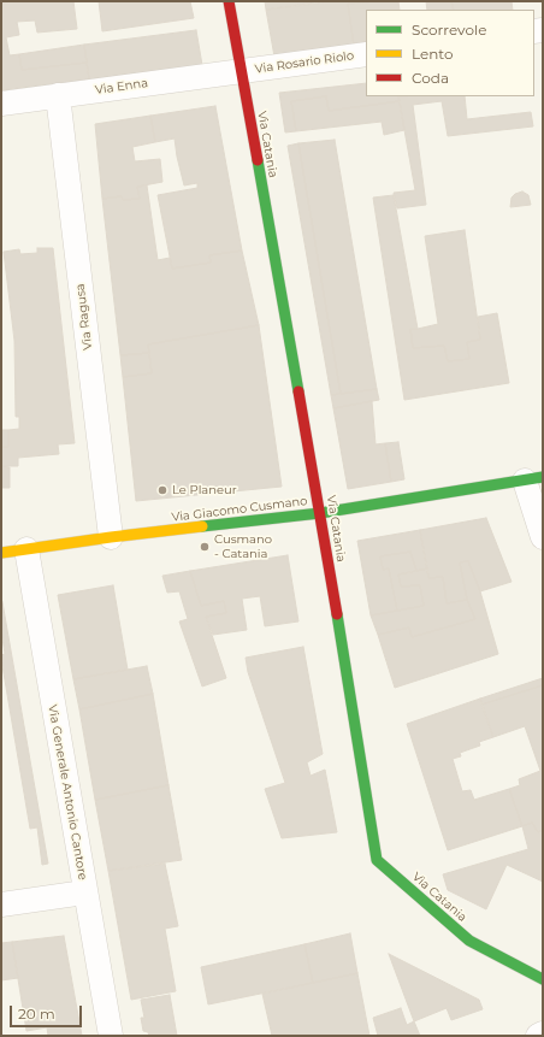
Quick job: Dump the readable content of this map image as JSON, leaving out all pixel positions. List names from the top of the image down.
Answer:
{
  "streets": {
    "street": [
      "Via Rosario Riolo",
      "Via Enna",
      "Via Catania",
      "Via Ragusa",
      "Via Giacomo Cusmano",
      "Via Generale Antonio Cantore"
    ]
  },
  "crossings": [
    ["Via Rosario Riolo", "Via Enna"],
    ["Via Rosario Riolo", "Via Catania"],
    ["Via Enna", "Via Catania"],
    ["Via Enna", "Via Ragusa"],
    ["Via Catania", "Via Giacomo Cusmano"],
    ["Via Ragusa", "Via Giacomo Cusmano"],
    ["Via Giacomo Cusmano", "Via Generale Antonio Cantore"]
  ],
  "places": ["Le Planeur", "Cusmano - Catania"],
  "legend": ["Scorrevole", "Lento", "Coda"],
  "scale_bar": "20 m"
}
